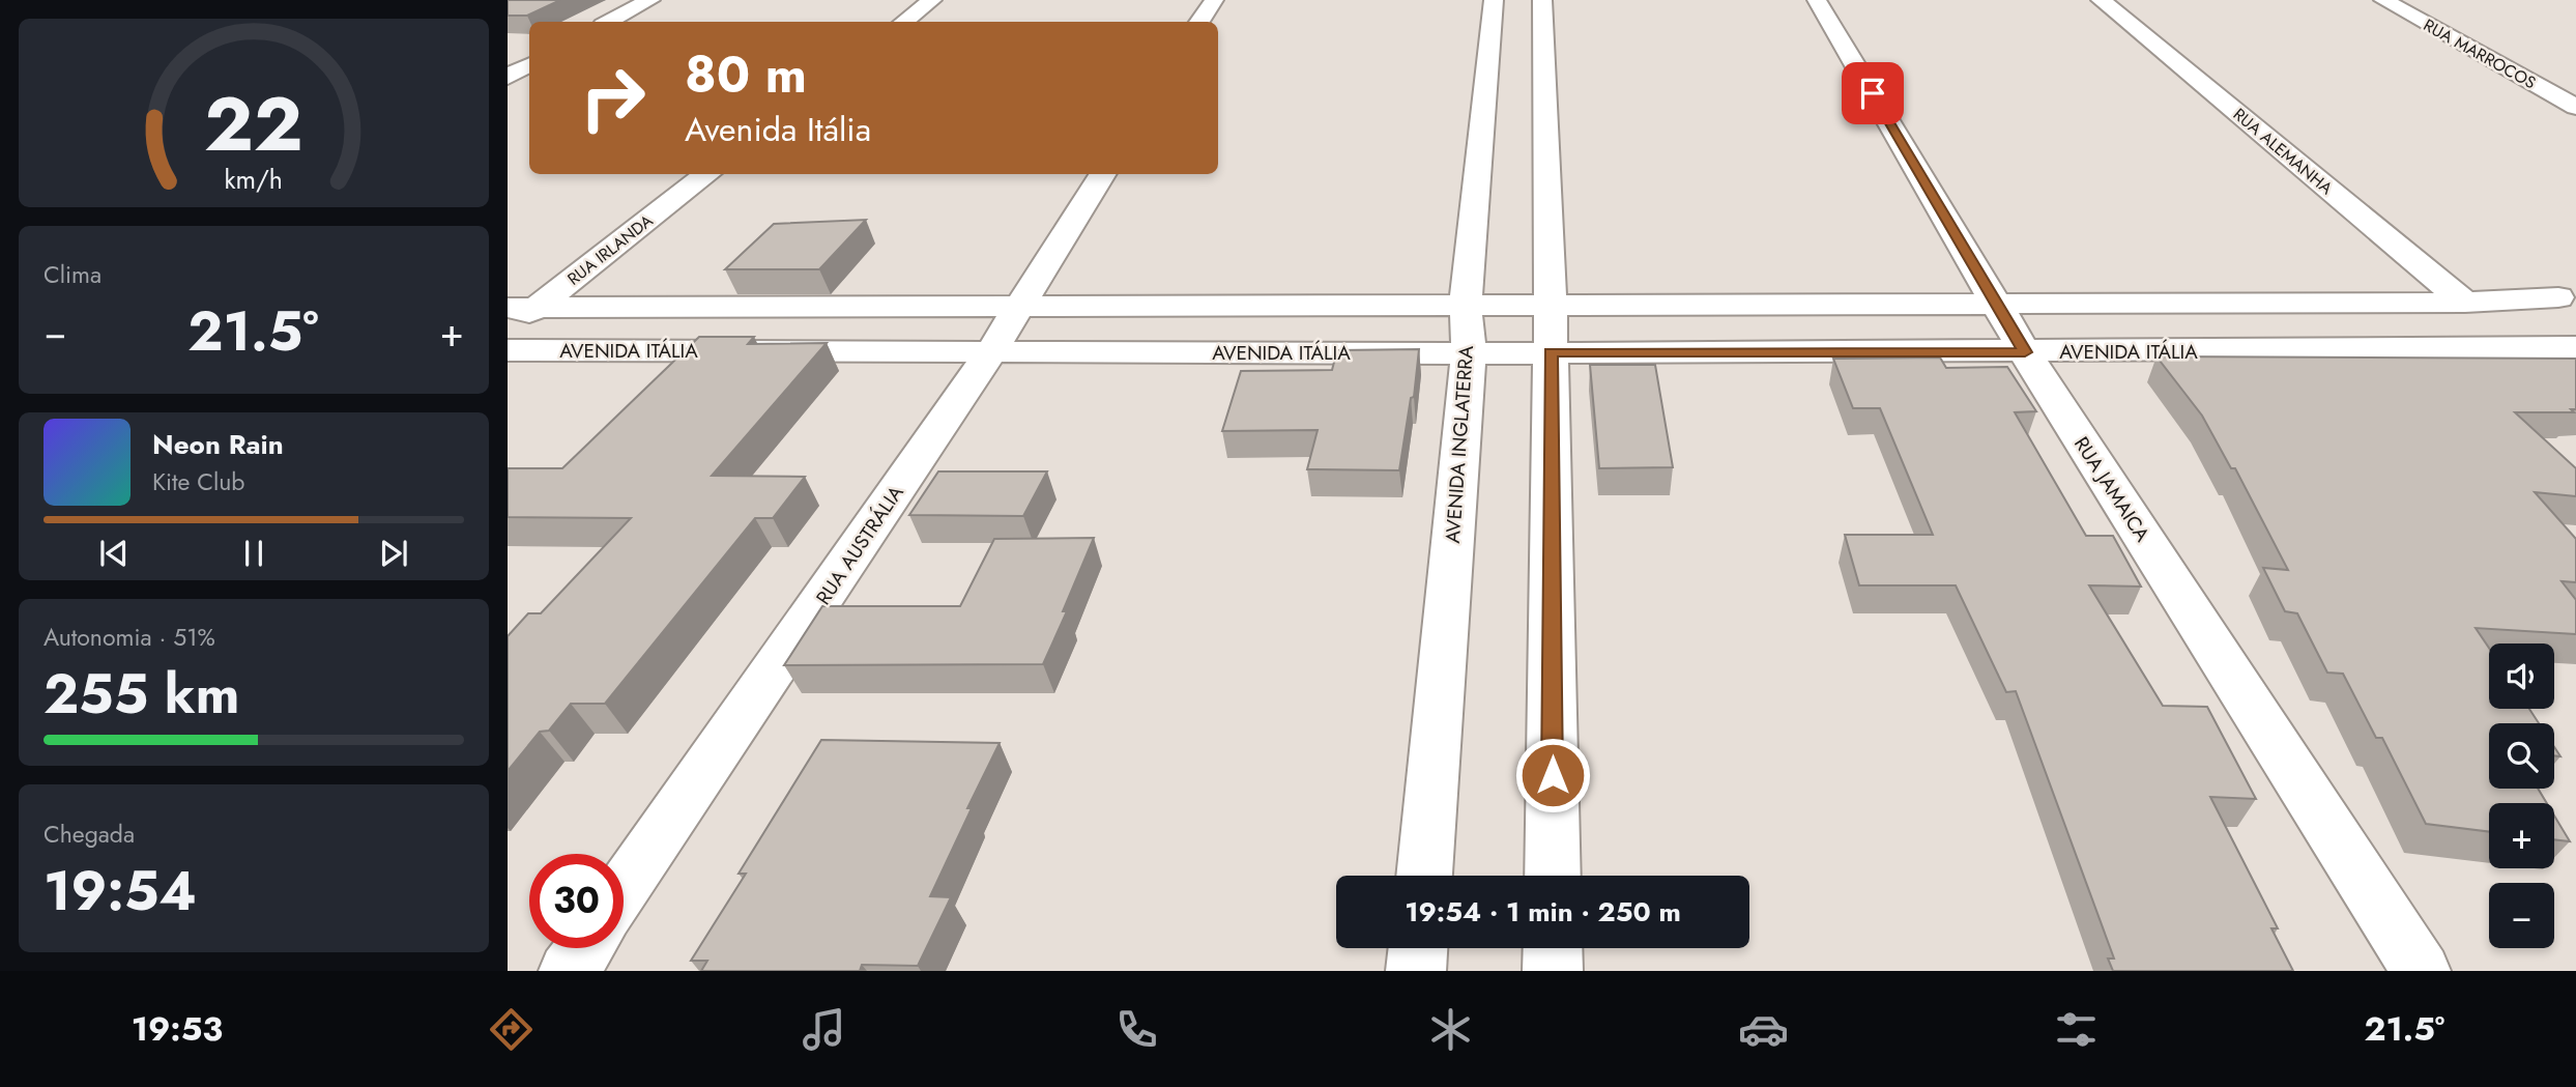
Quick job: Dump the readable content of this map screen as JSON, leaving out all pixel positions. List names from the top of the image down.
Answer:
{
  "streets": {
    "street": [
      "RUA MARROCOS",
      "RUA ALEMANHA",
      "RUA IRLANDA",
      "AVENIDA ITÁLIA",
      "AVENIDA INGLATERRA",
      "RUA JAMAICA",
      "RUA AUSTRÁLIA"
    ]
  },
  "crossings": [
    ["AVENIDA ITÁLIA", "AVENIDA INGLATERRA"],
    ["AVENIDA ITÁLIA", "RUA JAMAICA"],
    ["AVENIDA ITÁLIA", "RUA AUSTRÁLIA"]
  ],
  "page": {
    "turn": ["80 m", "Avenida Itália"],
    "tile": [
      "Clima",
      ["Autonomia · 51%", "255 km"],
      ["Chegada", "19:54"]
    ],
    "heat": ["−", "21.5°", "+"],
    "song": ["Neon Rain", "Kite Club"],
    "map_buttons": ["+", "−"],
    "limit": "30",
    "trip": "19:54 · 1 min · 250 m",
    "tabs": ["19:53", "21.5°"],
    "gauge": ["22", "km/h"]
  }
}
